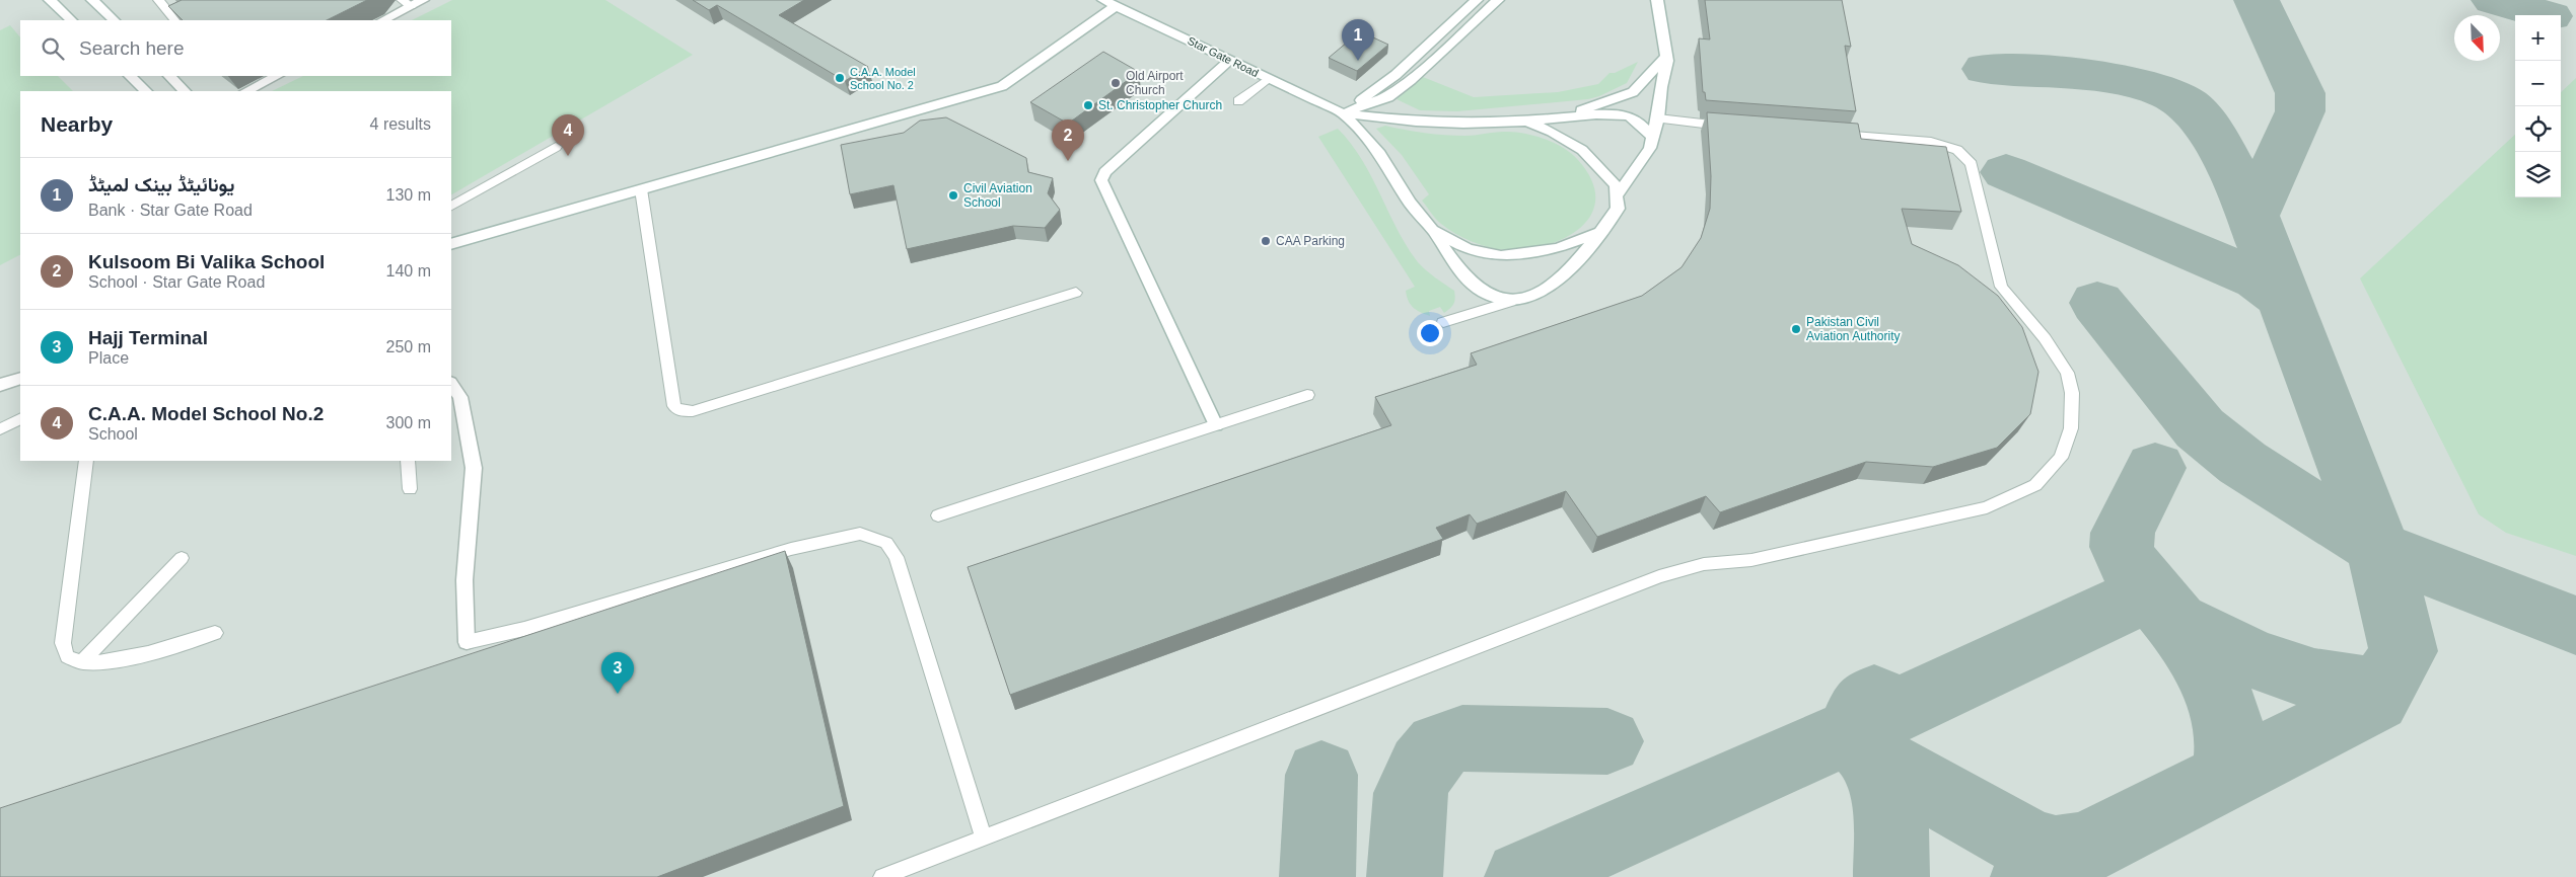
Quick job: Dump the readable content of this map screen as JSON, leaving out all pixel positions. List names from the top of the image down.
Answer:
{
  "streets": {
    "street": ["Star Gate Road"]
  },
  "places": [
    "C.A.A. Model School No. 2",
    "Old Airport Church",
    "St. Christopher Church",
    "Civil Aviation School",
    "CAA Parking",
    "Pakistan Civil Aviation Authority"
  ],
  "north": "bottom right",
  "page": {
    "map_buttons": ["+", "−"],
    "pins": [
      "1",
      "4",
      "2",
      "3"
    ],
    "search": "Search here",
    "heading": ["Nearby", "4 results"],
    "list": [
      {
        "mark": "1",
        "name": "یونائیٹڈ بینک لمیٹڈ",
        "note": "Bank · Star Gate Road",
        "value": "130 m"
      },
      {
        "mark": "2",
        "name": "Kulsoom Bi Valika School",
        "note": "School · Star Gate Road",
        "value": "140 m"
      },
      {
        "mark": "3",
        "name": "Hajj Terminal",
        "note": "Place",
        "value": "250 m"
      },
      {
        "mark": "4",
        "name": "C.A.A. Model School No.2",
        "note": "School",
        "value": "300 m"
      }
    ]
  }
}
